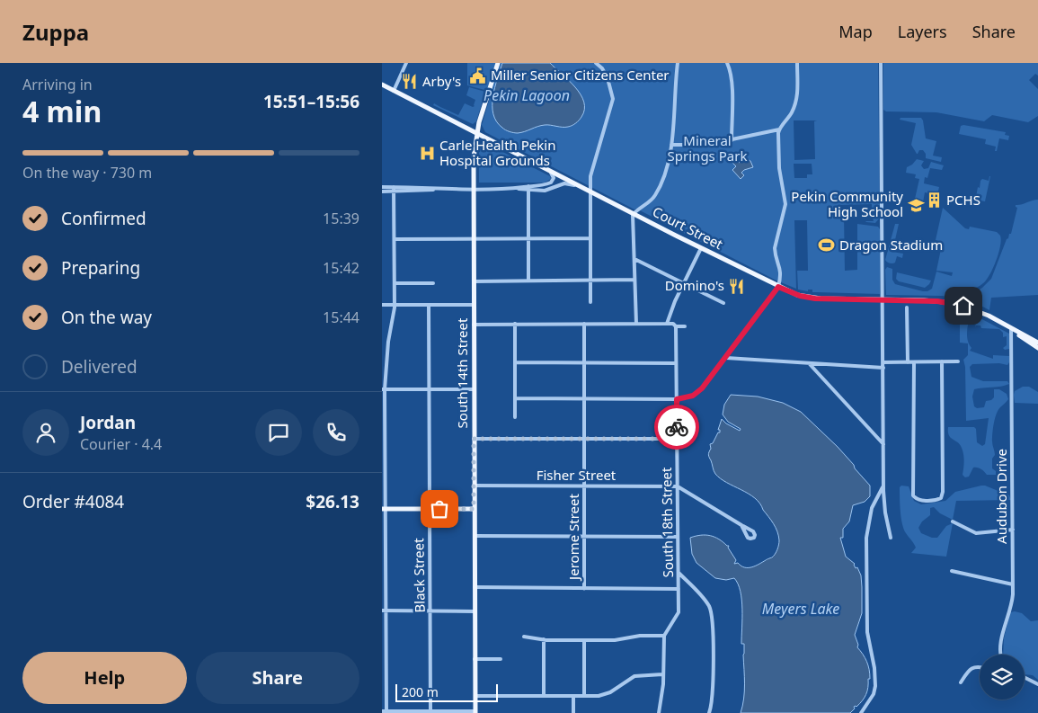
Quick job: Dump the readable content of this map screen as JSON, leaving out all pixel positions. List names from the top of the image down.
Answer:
{
  "streets": {
    "main road": ["Court Street", "South 14th Street"],
    "street": [
      "Fisher Street",
      "Audubon Drive",
      "South 18th Street",
      "Jerome Street",
      "Black Street"
    ]
  },
  "crossings": [
    ["Court Street", "South 14th Street"],
    ["Court Street", "Audubon Drive"],
    ["South 14th Street", "Fisher Street"],
    ["Fisher Street", "South 18th Street"],
    ["Fisher Street", "Jerome Street"]
  ],
  "water": ["Pekin Lagoon", "Meyers Lake"],
  "parks": ["Mineral Springs Park"],
  "places": {
    "public building": ["Miller Senior Citizens Center"],
    "restaurant": ["Arby's", "Domino's"],
    "hospital": ["Carle Health Pekin Hospital Grounds"],
    "building": ["PCHS"],
    "school or university": ["Pekin Community High School"],
    "sports": ["Dragon Stadium"]
  },
  "scale_bar": "200 m",
  "page": {
    "header": "Zuppa",
    "nav": ["Map", "Layers", "Share"],
    "heading": ["4 min", "Arriving in", "15:51–15:56"],
    "panel": [
      "Jordan",
      "Courier · 4.4",
      "Order #4084",
      "$26.13"
    ],
    "bar": "On the way · 730 m",
    "list": [
      ["Confirmed", "15:39"],
      ["Preparing", "15:42"],
      ["On the way", "15:44"],
      "Delivered"
    ],
    "buttons": ["Help", "Share"],
    "scale": "200 m"
  }
}
